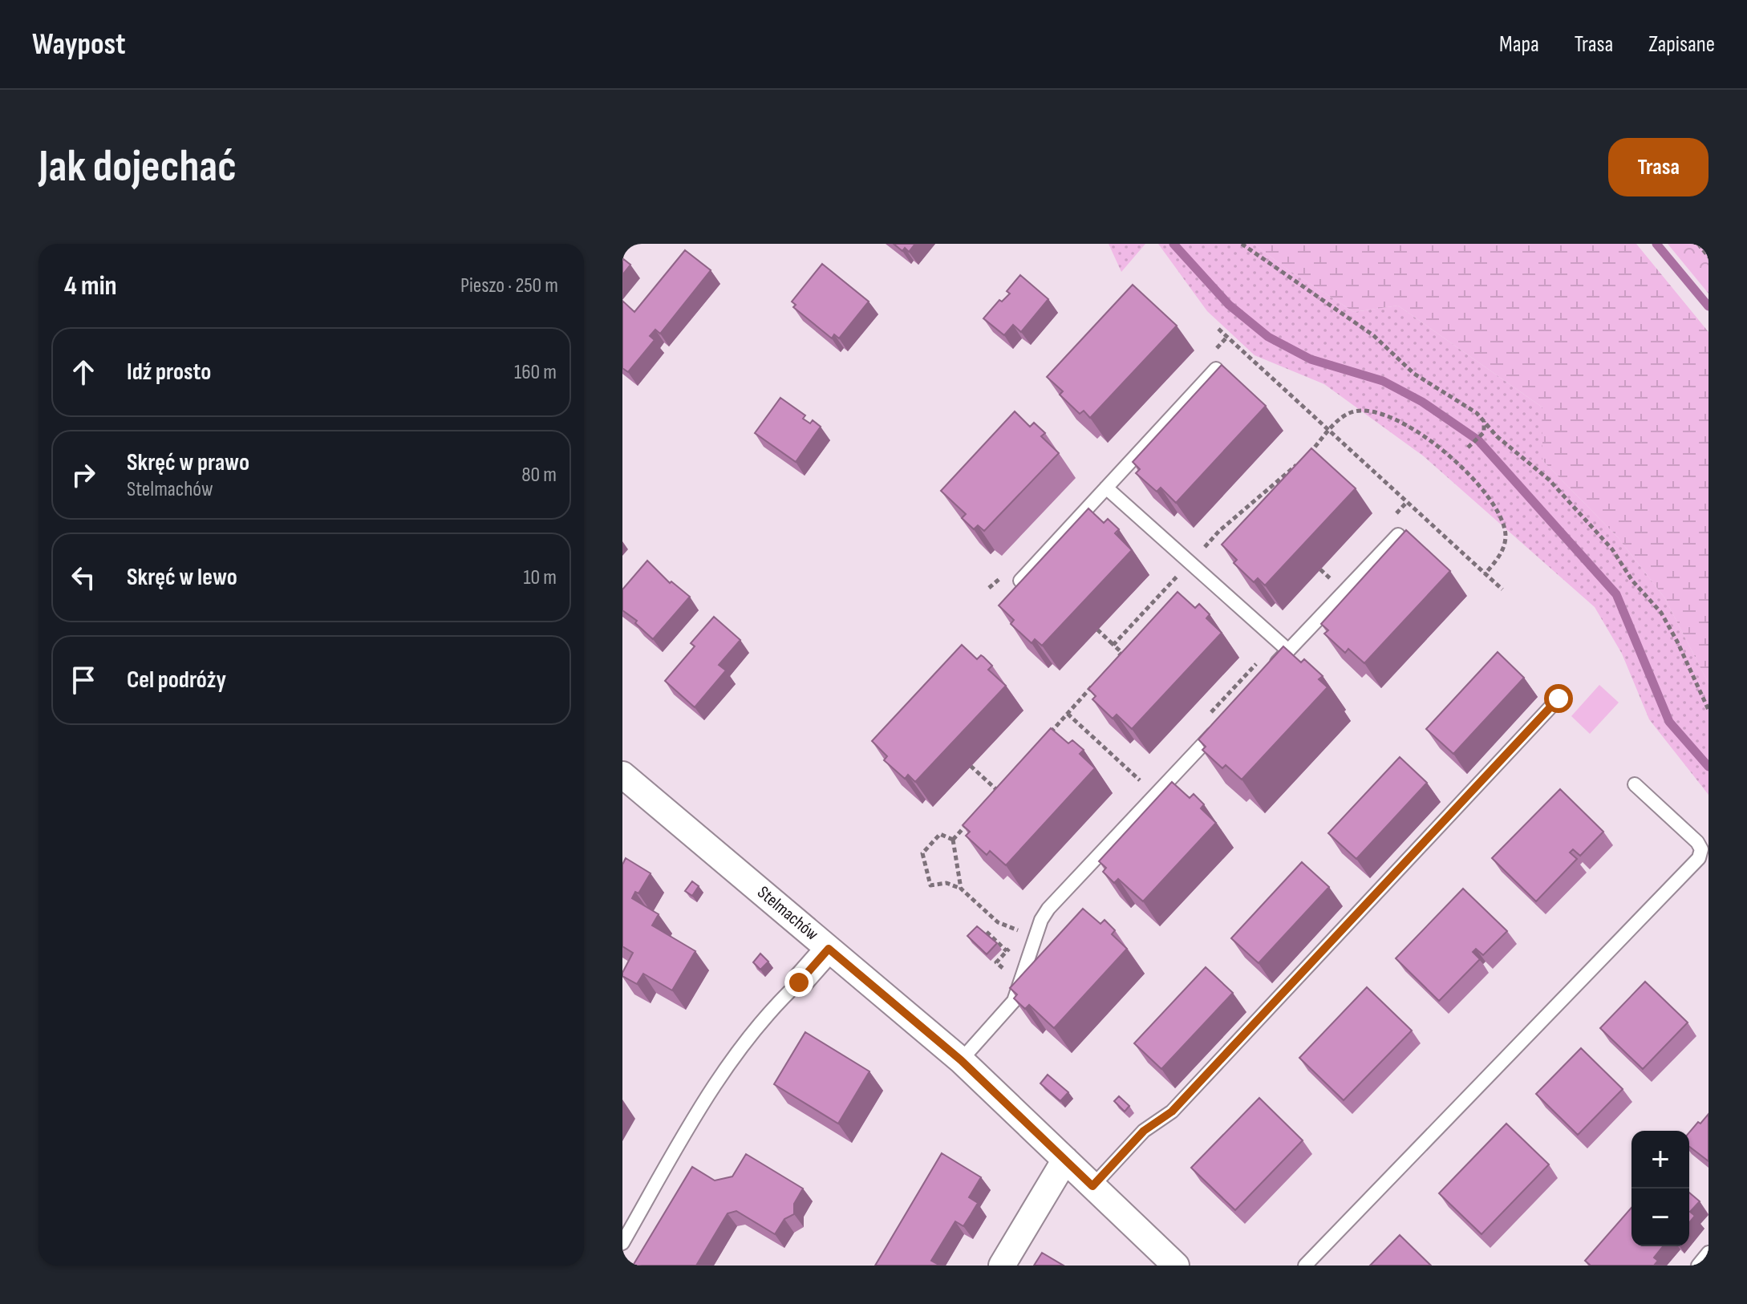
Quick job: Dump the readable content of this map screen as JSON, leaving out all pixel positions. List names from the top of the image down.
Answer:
{
  "streets": {
    "street": ["Stelmachów"]
  },
  "page": {
    "header": "Waypost",
    "nav": ["Mapa", "Trasa", "Zapisane"],
    "buttons": "Trasa",
    "title": "Jak dojechać",
    "heading": ["4 min", "Pieszo · 250 m"],
    "list": [
      ["Idź prosto", "160 m"],
      ["Skręć w prawo", "Stelmachów", "80 m"],
      ["Skręć w lewo", "10 m"],
      "Cel podróży"
    ],
    "map_buttons": ["+", "−"]
  }
}
